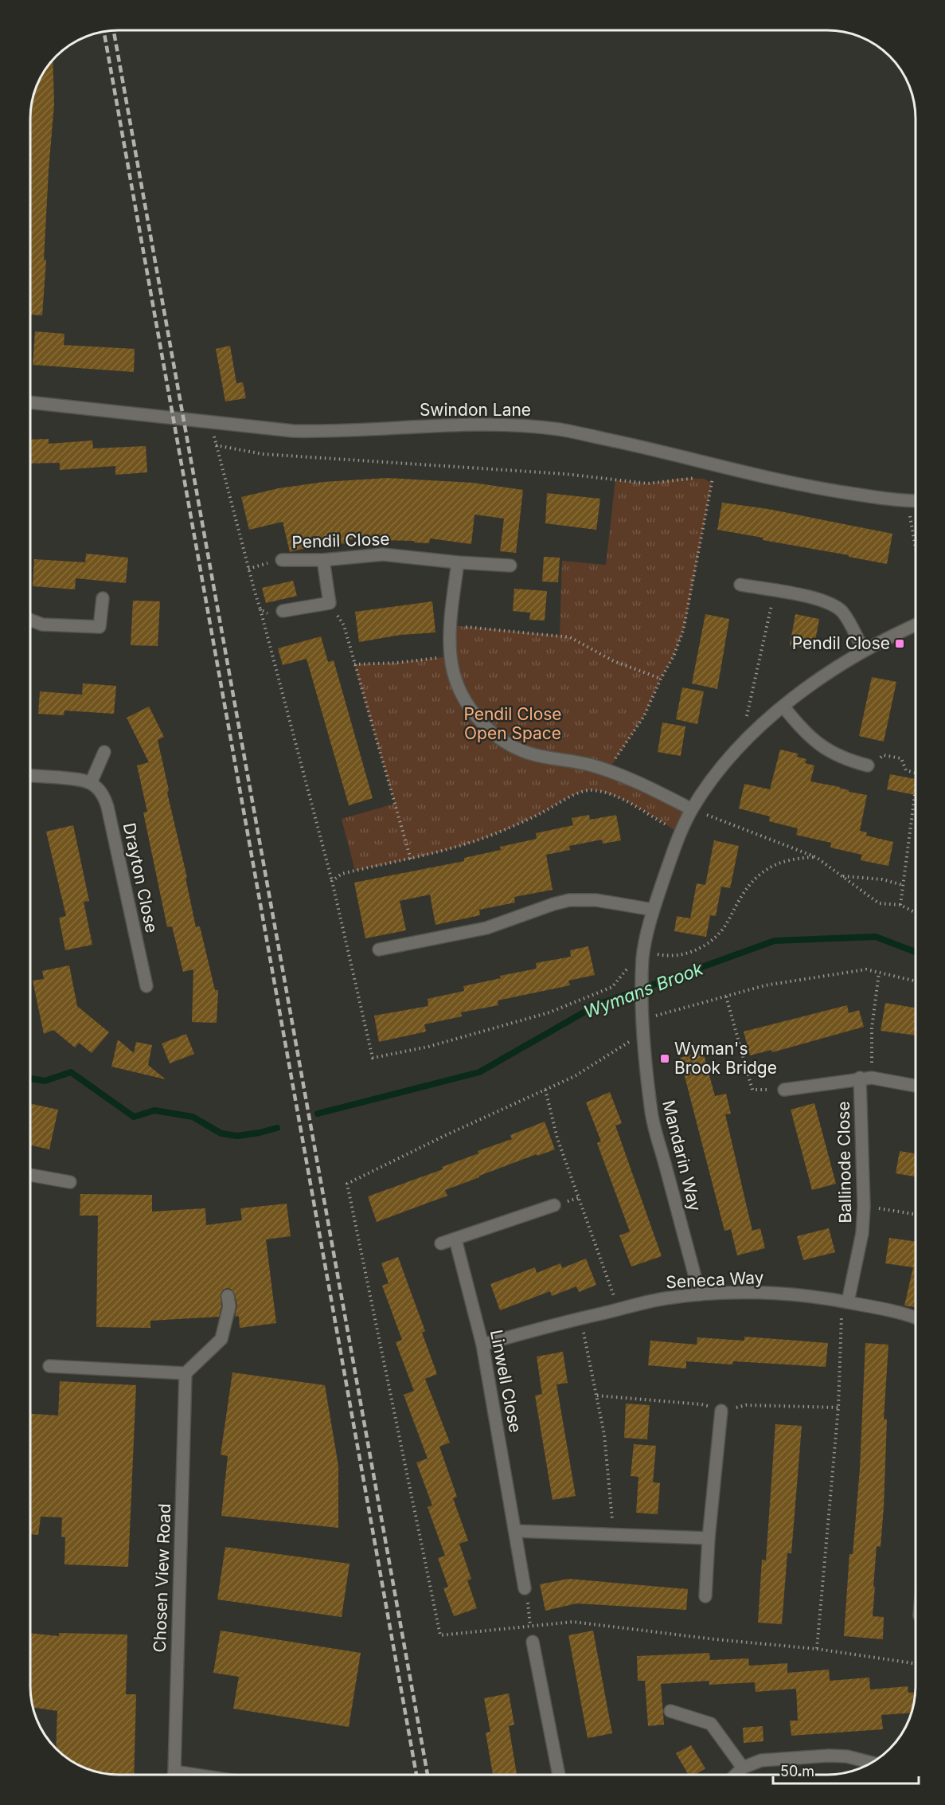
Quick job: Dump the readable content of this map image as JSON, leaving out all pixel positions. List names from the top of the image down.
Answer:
{
  "streets": {
    "street": [
      "Swindon Lane",
      "Pendil Close",
      "Drayton Close",
      "Mandarin Way",
      "Ballinode Close",
      "Seneca Way",
      "Linwell Close",
      "Chosen View Road"
    ]
  },
  "crossings": [
    ["Mandarin Way", "Seneca Way"],
    ["Ballinode Close", "Seneca Way"],
    ["Seneca Way", "Linwell Close"]
  ],
  "water": ["Wymans Brook"],
  "parks": ["Pendil Close Open Space"],
  "places": {
    "transit": ["Pendil Close", "Wyman's Brook Bridge"]
  },
  "scale_bar": "50 m"
}
